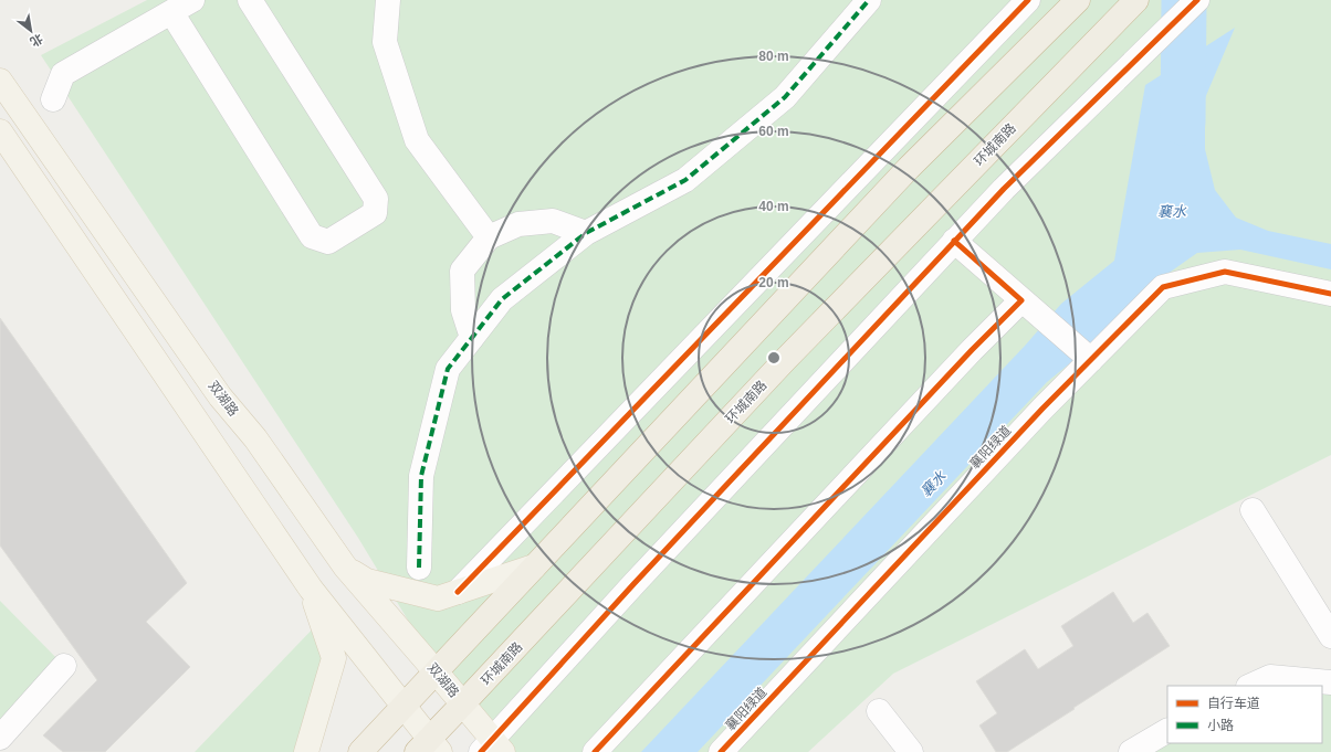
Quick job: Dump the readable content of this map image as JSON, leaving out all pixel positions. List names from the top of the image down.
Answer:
{
  "streets": {
    "highway": ["环城南路"],
    "main road": ["双湖路"],
    "street": ["襄阳绿道"]
  },
  "crossings": [
    ["环城南路", "双湖路"]
  ],
  "water": ["襄水"],
  "legend": ["自行车道", "小路"],
  "north": "bottom right",
  "rings": [
    "80 m",
    "60 m",
    "40 m",
    "20 m"
  ]
}
